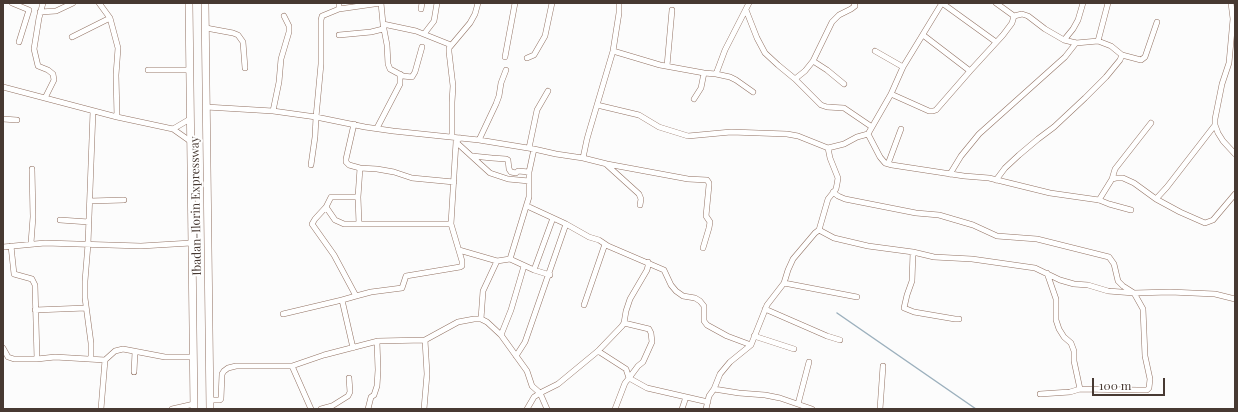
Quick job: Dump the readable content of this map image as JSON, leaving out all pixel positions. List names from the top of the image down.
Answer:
{
  "streets": {
    "highway": ["Ibadan-Ilorin Expressway"]
  },
  "scale_bar": "100 m"
}
